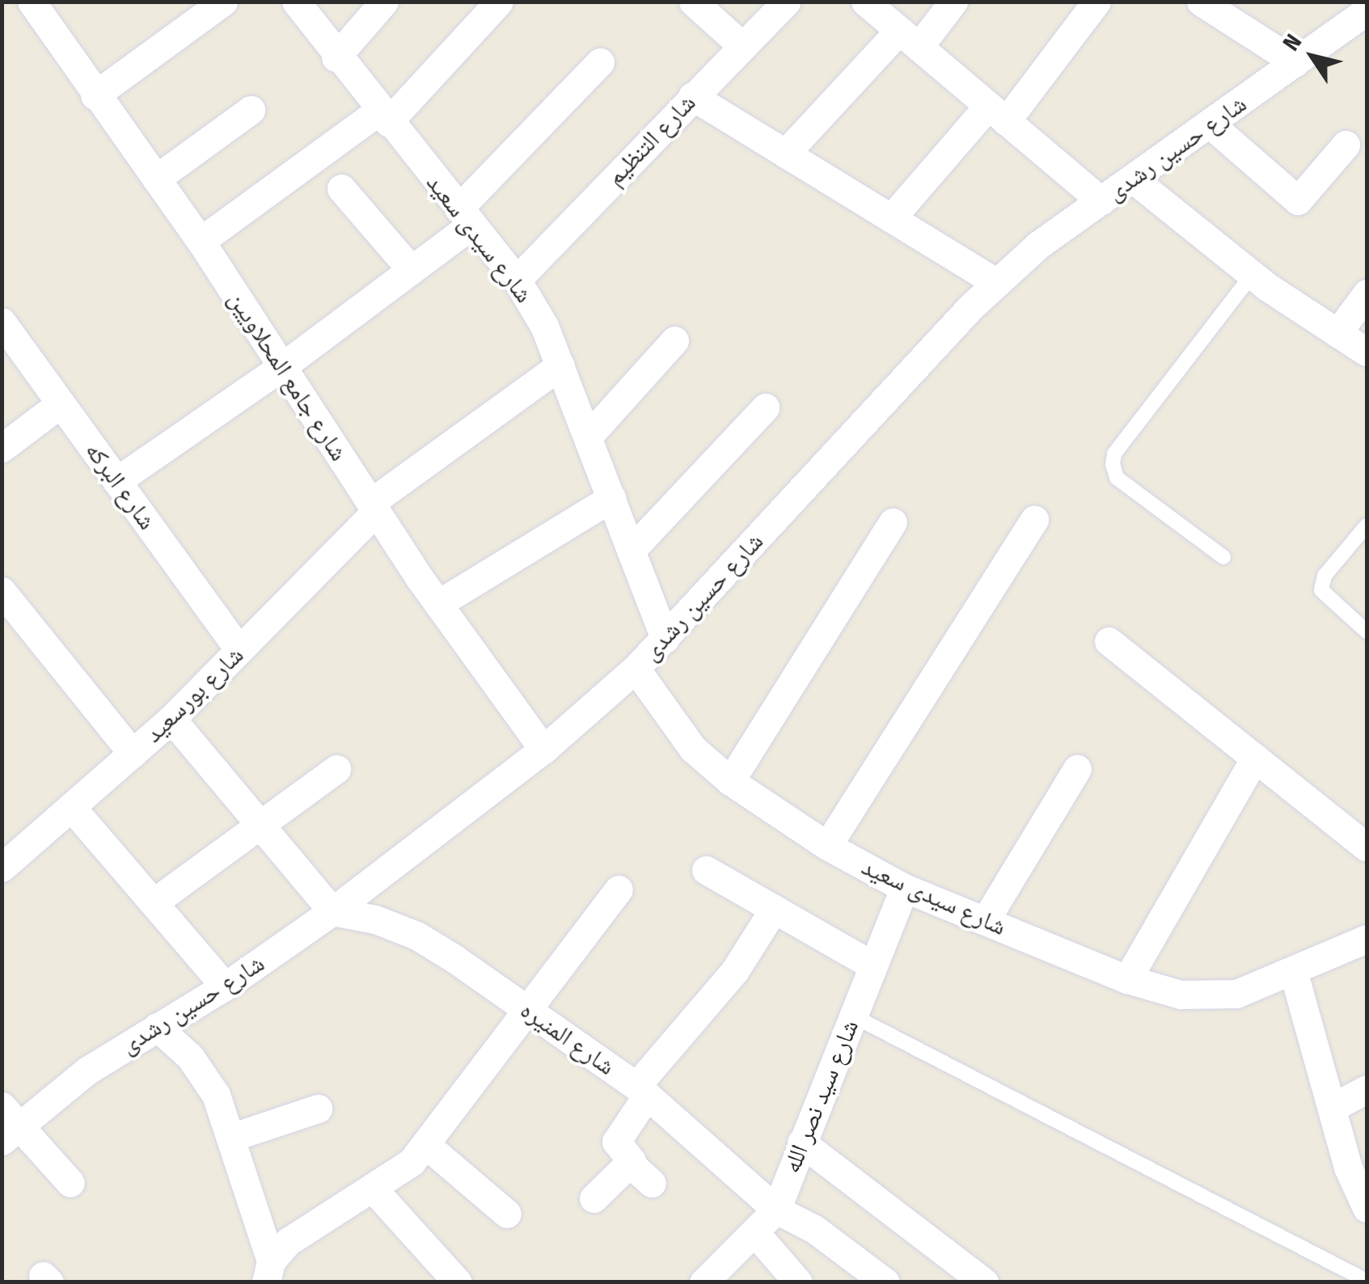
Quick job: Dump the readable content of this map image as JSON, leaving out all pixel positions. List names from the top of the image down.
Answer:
{
  "streets": {
    "street": [
      "شارع التنظيم",
      "شارع حسين رشدى",
      "شارع سيدى سعيد",
      "شارع جامع المحلاويين",
      "شارع البركه",
      "شارع بورسعيد",
      "شارع المنيره",
      "شارع سيد نصر الله"
    ]
  },
  "crossings": [
    ["شارع التنظيم", "شارع سيدى سعيد"],
    ["شارع حسين رشدى", "شارع سيدى سعيد"],
    ["شارع حسين رشدى", "شارع جامع المحلاويين"],
    ["شارع حسين رشدى", "شارع المنيره"],
    ["شارع سيدى سعيد", "شارع بورسعيد"],
    ["شارع سيدى سعيد", "شارع سيد نصر الله"],
    ["شارع جامع المحلاويين", "شارع بورسعيد"],
    ["شارع البركه", "شارع بورسعيد"],
    ["شارع المنيره", "شارع سيد نصر الله"]
  ],
  "north": "top left"
}
